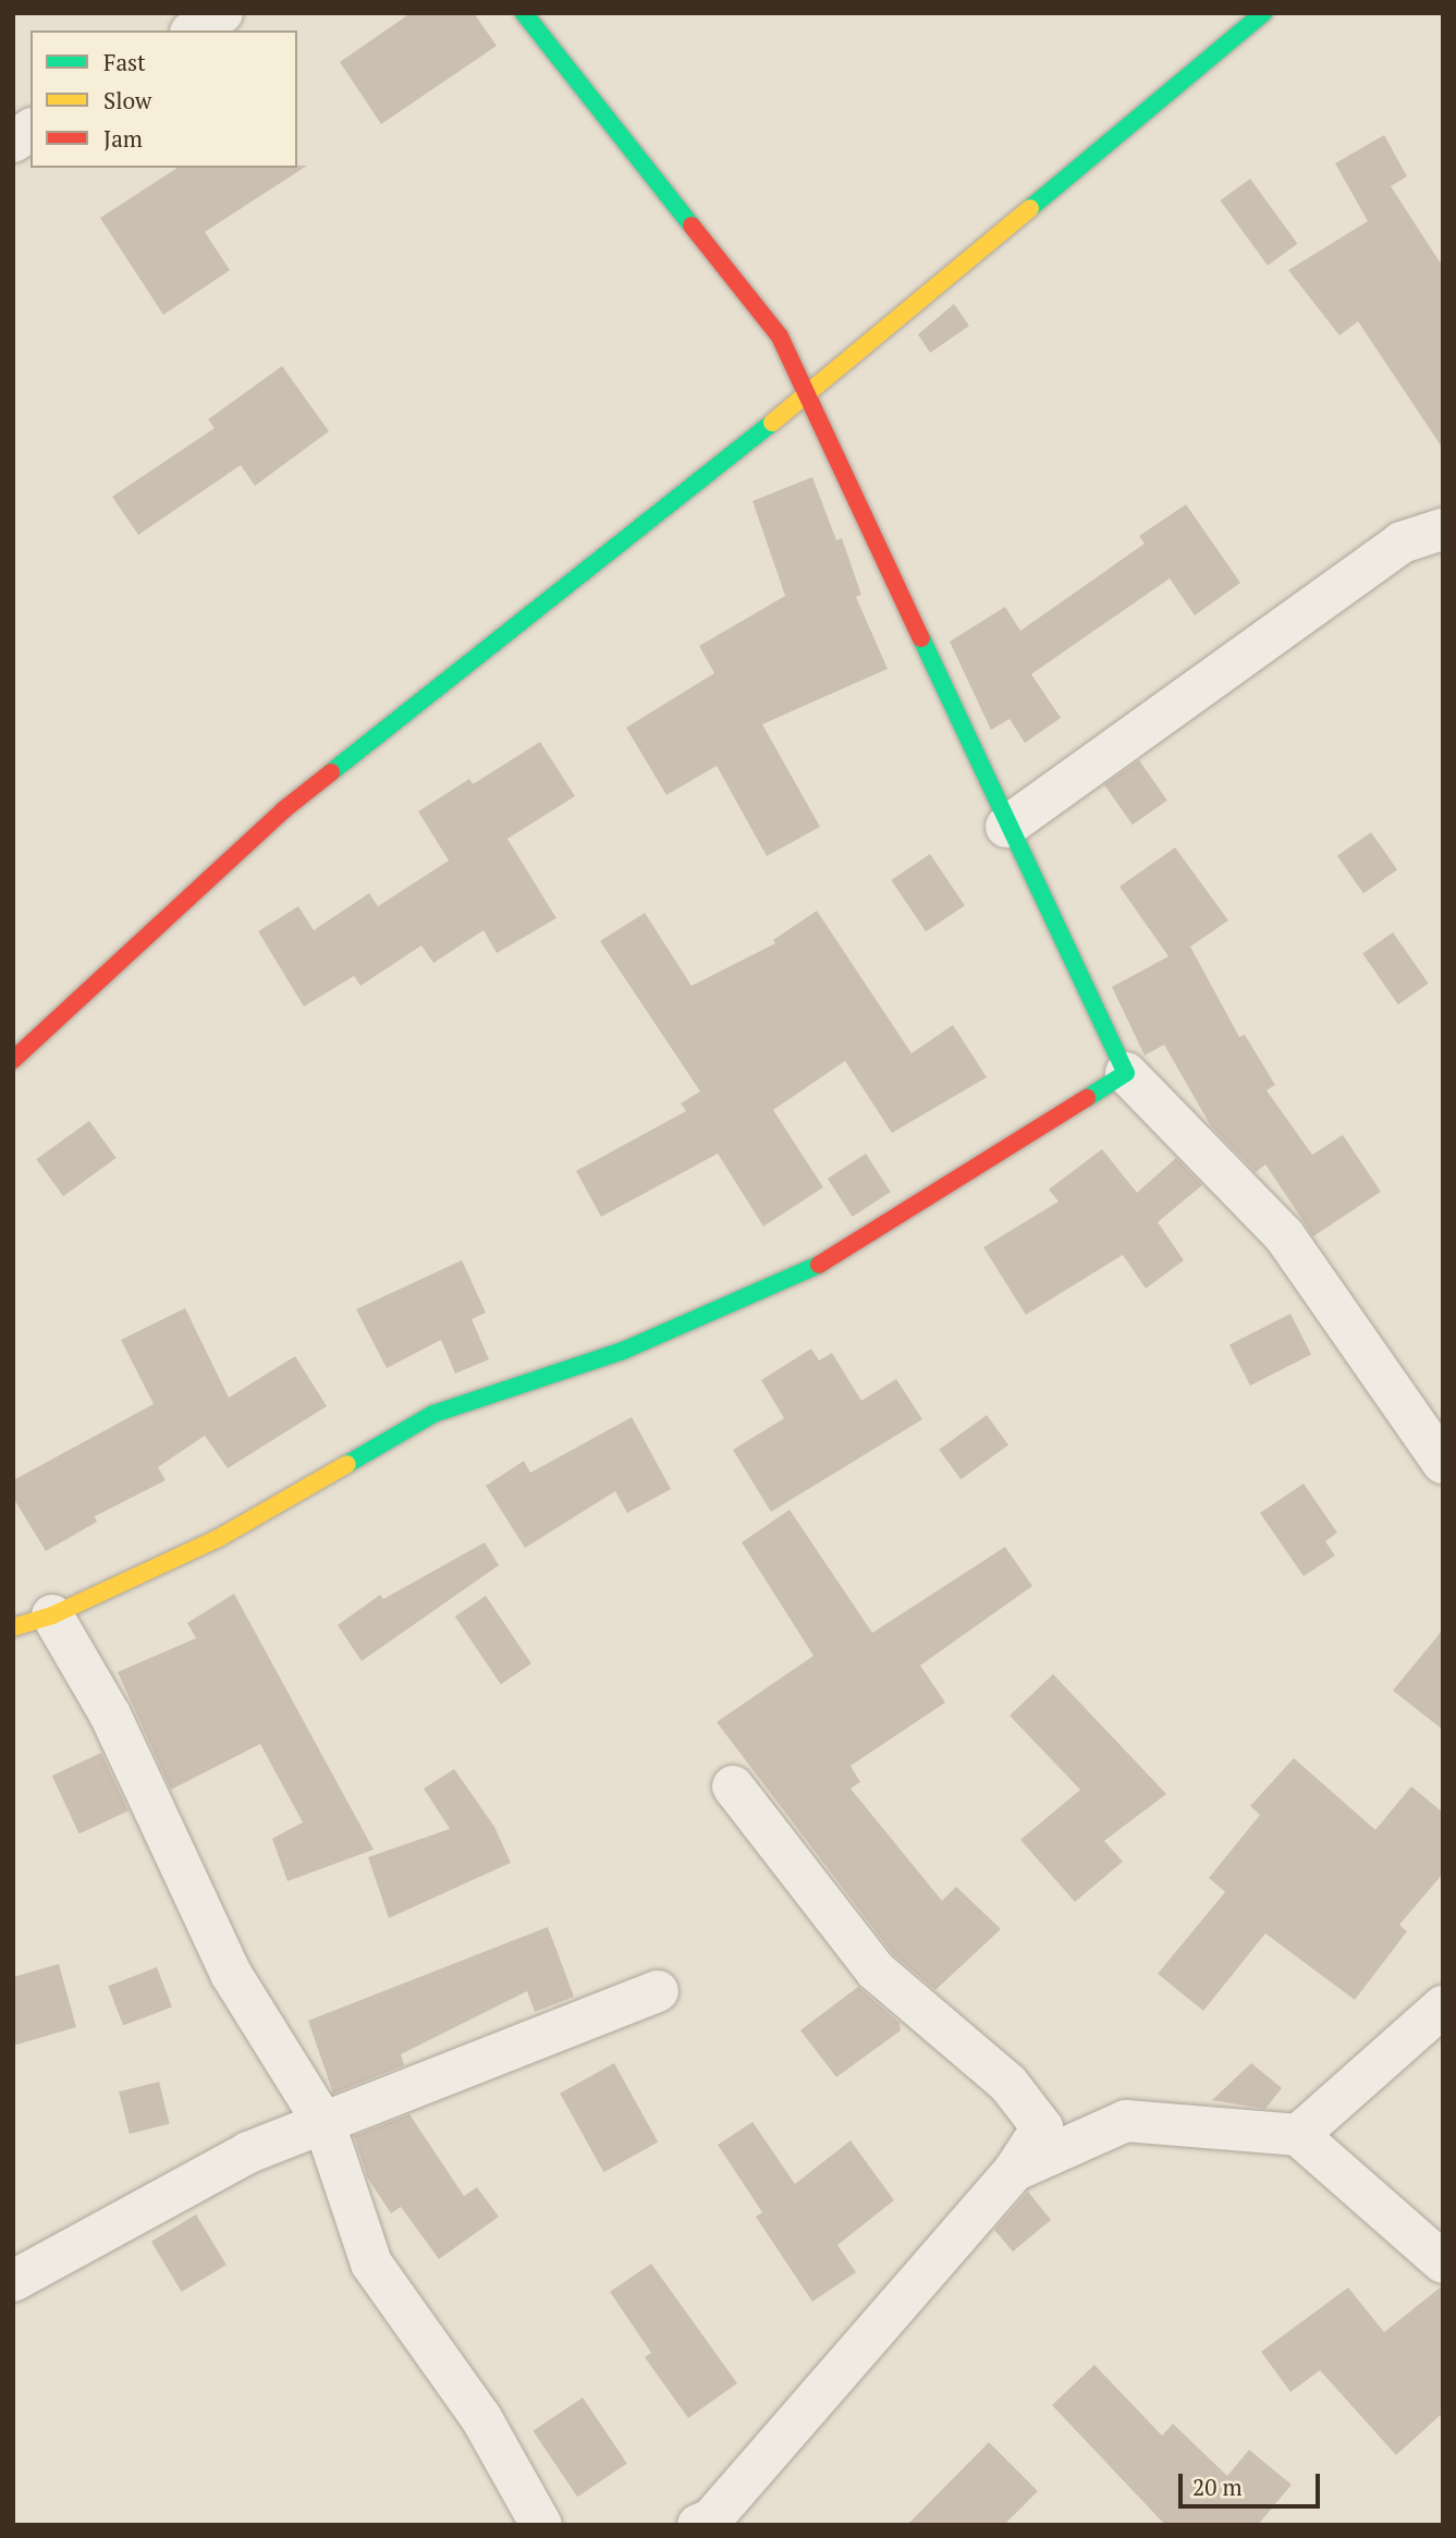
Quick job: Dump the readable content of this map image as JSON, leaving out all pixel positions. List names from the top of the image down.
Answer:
{
  "legend": ["Fast", "Slow", "Jam"],
  "scale_bar": "20 m"
}
